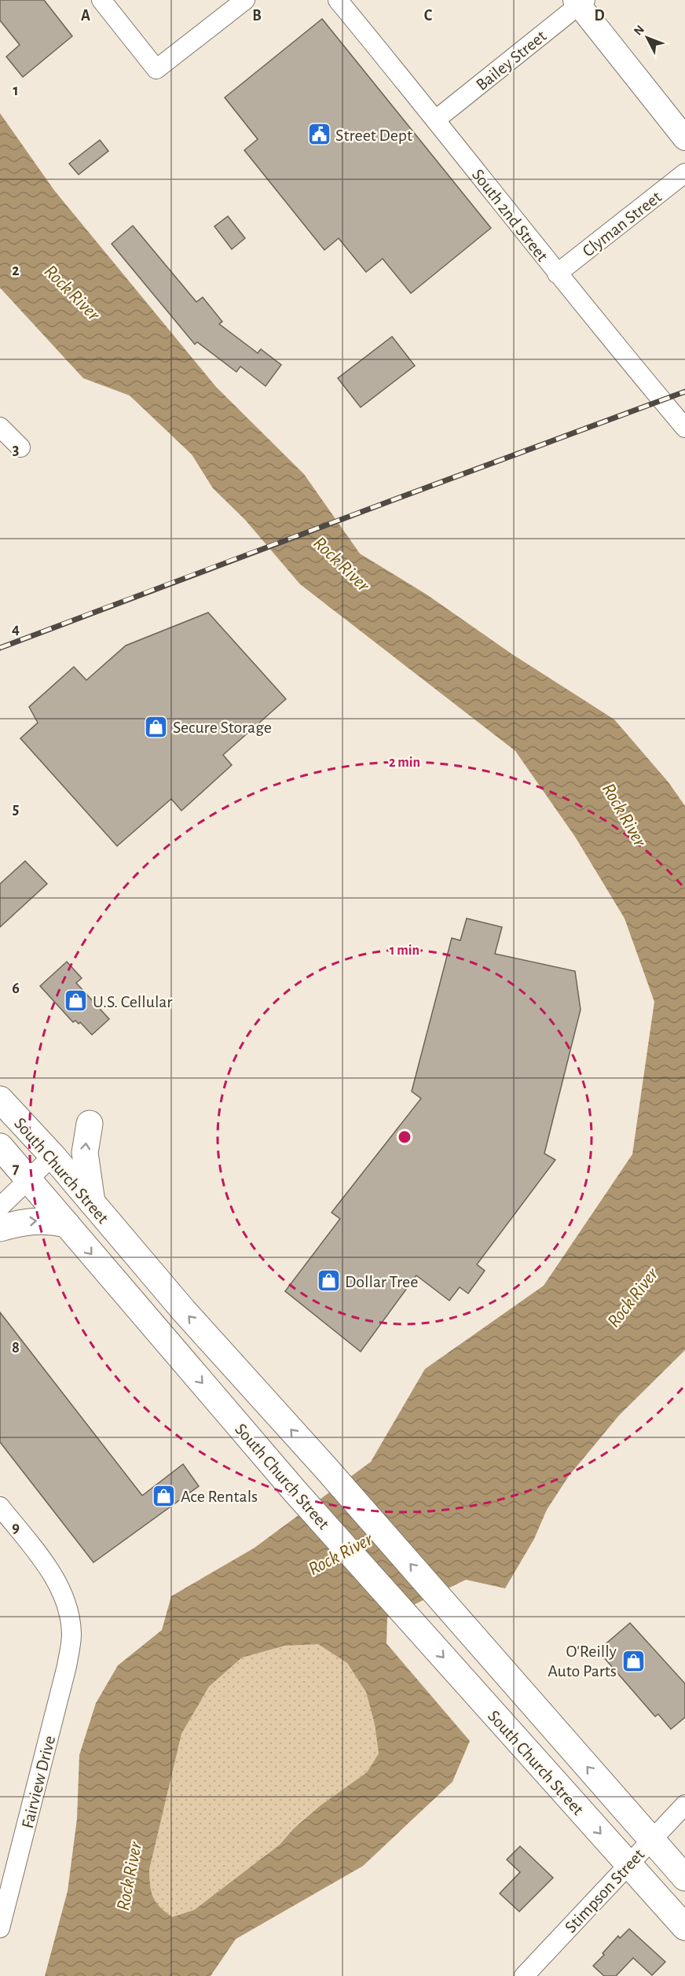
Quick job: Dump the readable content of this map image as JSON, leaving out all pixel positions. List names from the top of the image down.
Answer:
{
  "streets": {
    "main road": ["South Church Street"],
    "street": [
      "Bailey Street",
      "South 2nd Street",
      "Clyman Street",
      "Fairview Drive",
      "Stimpson Street"
    ]
  },
  "crossings": [
    ["Bailey Street", "South 2nd Street"],
    ["South 2nd Street", "Clyman Street"],
    ["South Church Street", "Stimpson Street"]
  ],
  "water": ["Rock River"],
  "places": {
    "public building": ["Street Dept"],
    "shop": [
      "Secure Storage",
      "U.S. Cellular",
      "Dollar Tree",
      "Ace Rentals",
      "O'Reilly Auto Parts"
    ]
  },
  "north": "top left",
  "grid": {
    "columns": [
      "A",
      "B",
      "C",
      "D"
    ],
    "rows": [
      "1",
      "2",
      "3",
      "4",
      "5",
      "6",
      "7",
      "8",
      "9"
    ]
  },
  "rings": ["2 min", "1 min"]
}
